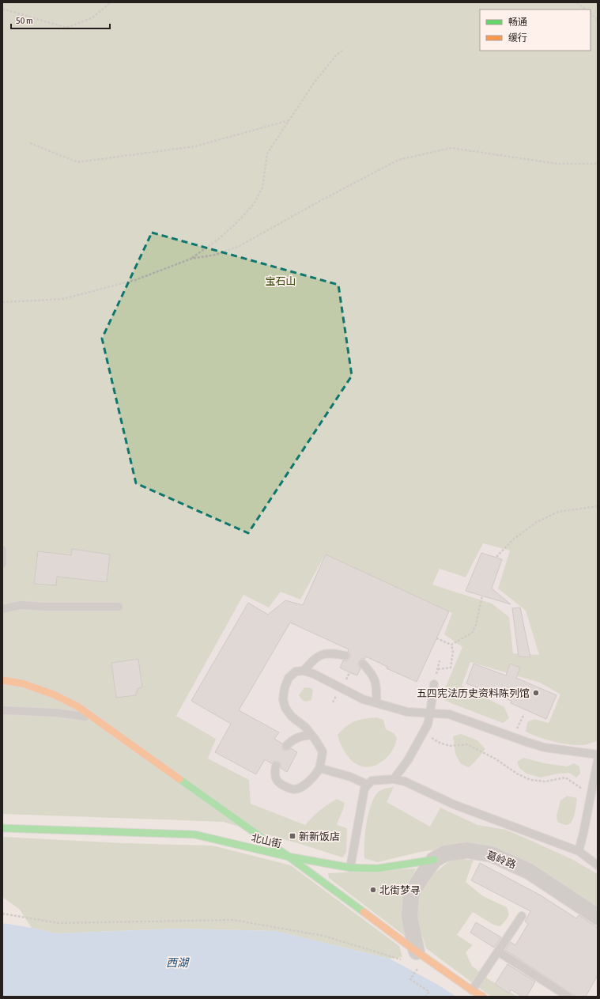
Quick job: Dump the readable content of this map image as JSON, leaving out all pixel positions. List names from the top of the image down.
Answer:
{
  "streets": {
    "main road": ["北山街"],
    "street": ["葛岭路"]
  },
  "crossings": [
    ["北山街", "葛岭路"]
  ],
  "water": ["西湖"],
  "parks": ["宝石山"],
  "places": {
    "other": ["五四宪法历史资料陈列馆", "北街梦寻"],
    "transit": ["新新饭店"]
  },
  "legend": ["畅通", "缓行"],
  "scale_bar": "50 m"
}
